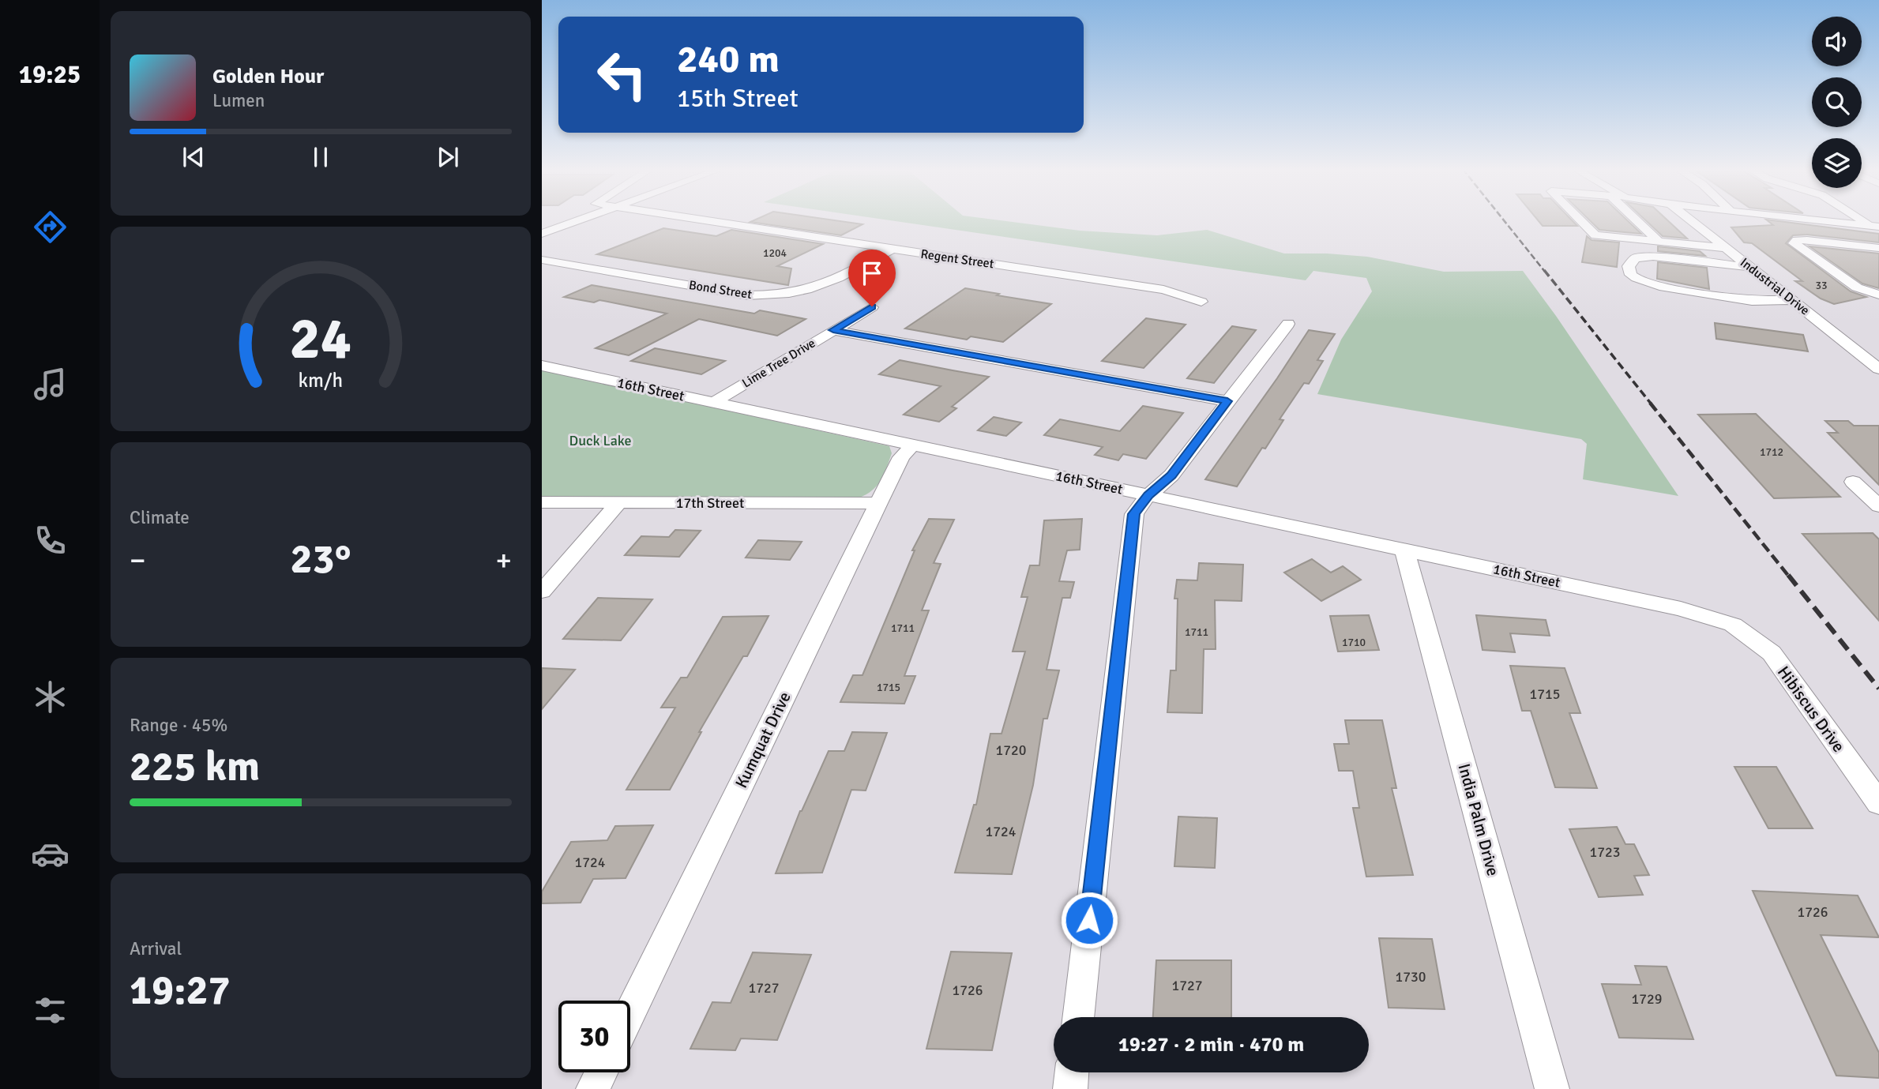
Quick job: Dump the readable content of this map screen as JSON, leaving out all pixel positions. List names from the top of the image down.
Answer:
{
  "streets": {
    "street": [
      "Regent Street",
      "Industrial Drive",
      "Bond Street",
      "Lime Tree Drive",
      "16th Street",
      "17th Street",
      "Hibiscus Drive",
      "Kumquat Drive",
      "India Palm Drive"
    ]
  },
  "crossings": [
    ["Regent Street", "Bond Street"],
    ["Lime Tree Drive", "16th Street"],
    ["16th Street", "Hibiscus Drive"],
    ["16th Street", "Kumquat Drive"],
    ["16th Street", "India Palm Drive"],
    ["17th Street", "Kumquat Drive"]
  ],
  "parks": ["Duck Lake"],
  "house_numbers": [
    "1204",
    "33",
    "1712",
    "1711",
    "1711",
    "1710",
    "1715",
    "1715",
    "1720",
    "1724",
    "1723",
    "1724",
    "1726",
    "1730",
    "1727",
    "1727",
    "1726",
    "1729"
  ],
  "page": {
    "tabs": "19:25",
    "turn": ["240 m", "15th Street"],
    "song": ["Golden Hour", "Lumen"],
    "tile": [
      "Climate",
      ["Range · 45%", "225 km"],
      ["Arrival", "19:27"]
    ],
    "heat": ["−", "23°", "+"],
    "limit": "30",
    "trip": "19:27 · 2 min · 470 m",
    "gauge": ["24", "km/h"]
  }
}
